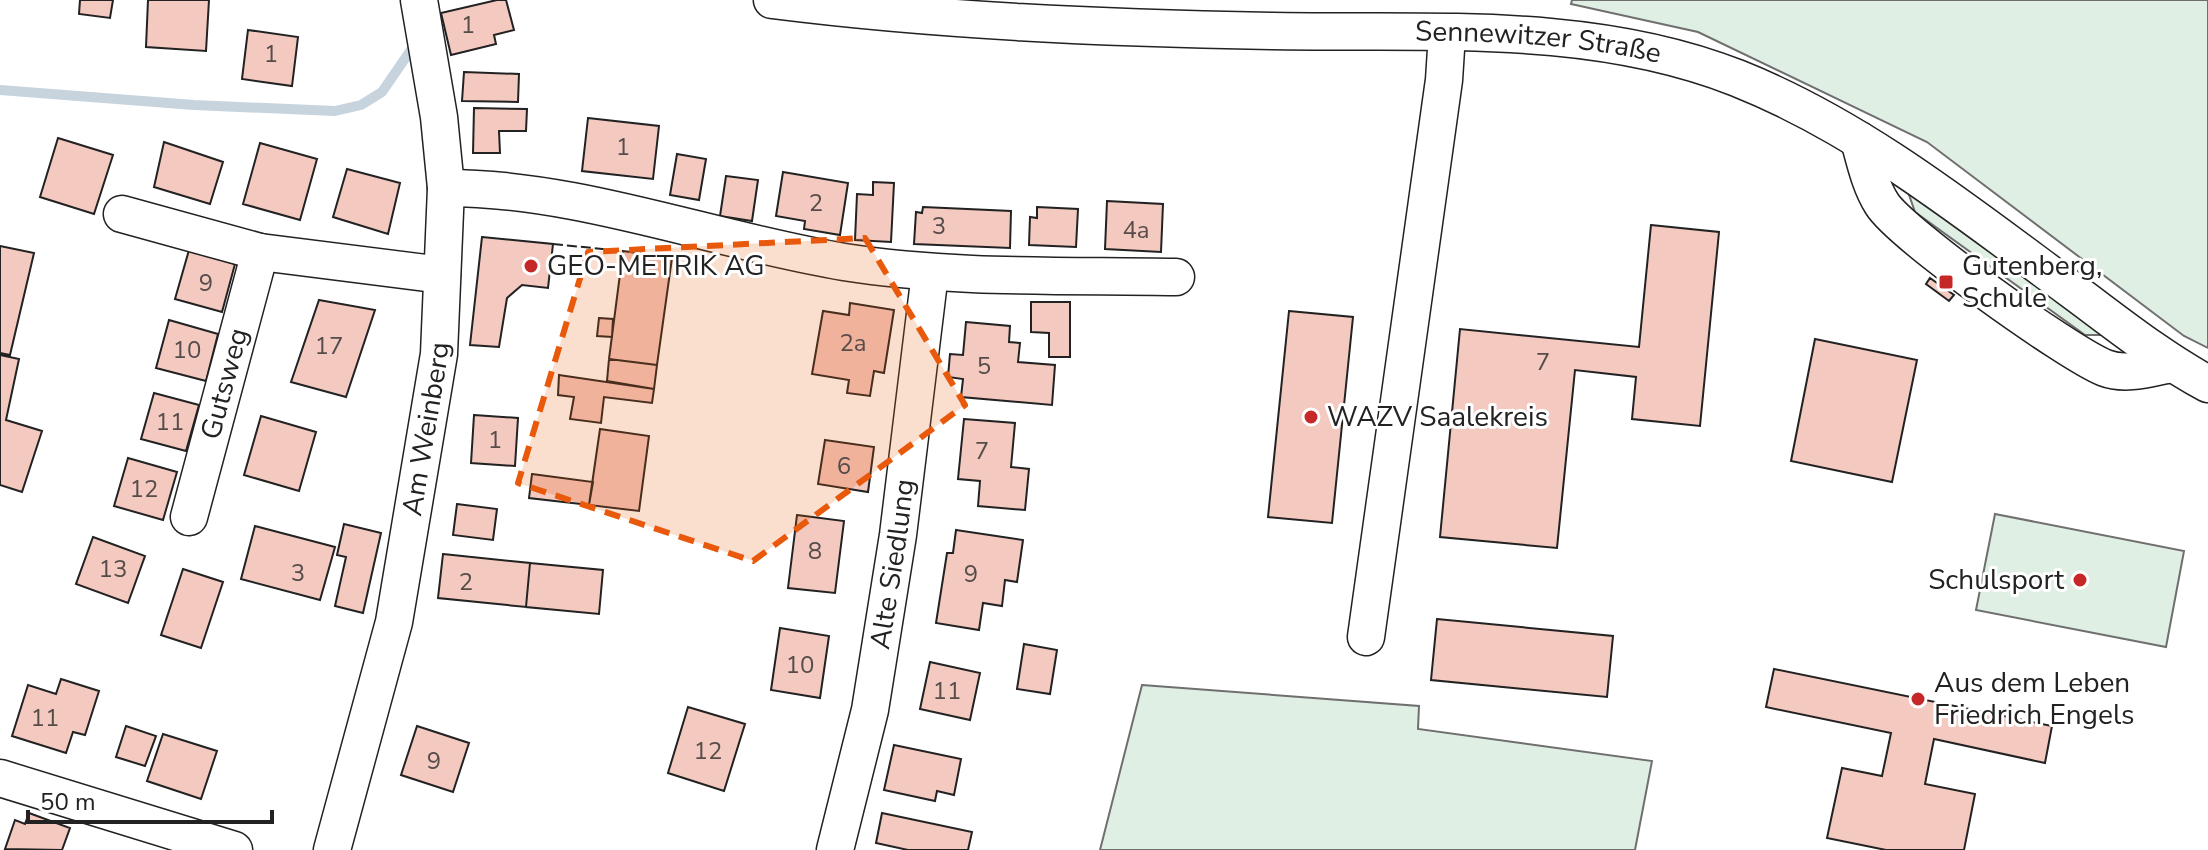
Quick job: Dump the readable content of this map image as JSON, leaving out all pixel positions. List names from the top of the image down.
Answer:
{
  "streets": {
    "street": [
      "Sennewitzer Straße",
      "Gutsweg",
      "Am Weinberg",
      "Alte Siedlung"
    ]
  },
  "places": {
    "other": [
      "GEO-METRIK AG",
      "WAZV Saalekreis",
      "Schulsport",
      "Aus dem Leben Friedrich Engels"
    ],
    "transit": ["Gutenberg, Schule"]
  },
  "house_numbers": [
    "1",
    "1",
    "1",
    "2",
    "3",
    "4a",
    "9",
    "2a",
    "17",
    "10",
    "7",
    "5",
    "11",
    "1",
    "7",
    "6",
    "12",
    "8",
    "13",
    "3",
    "9",
    "2",
    "10",
    "11",
    "11",
    "12",
    "9"
  ],
  "scale_bar": "50 m"
}
